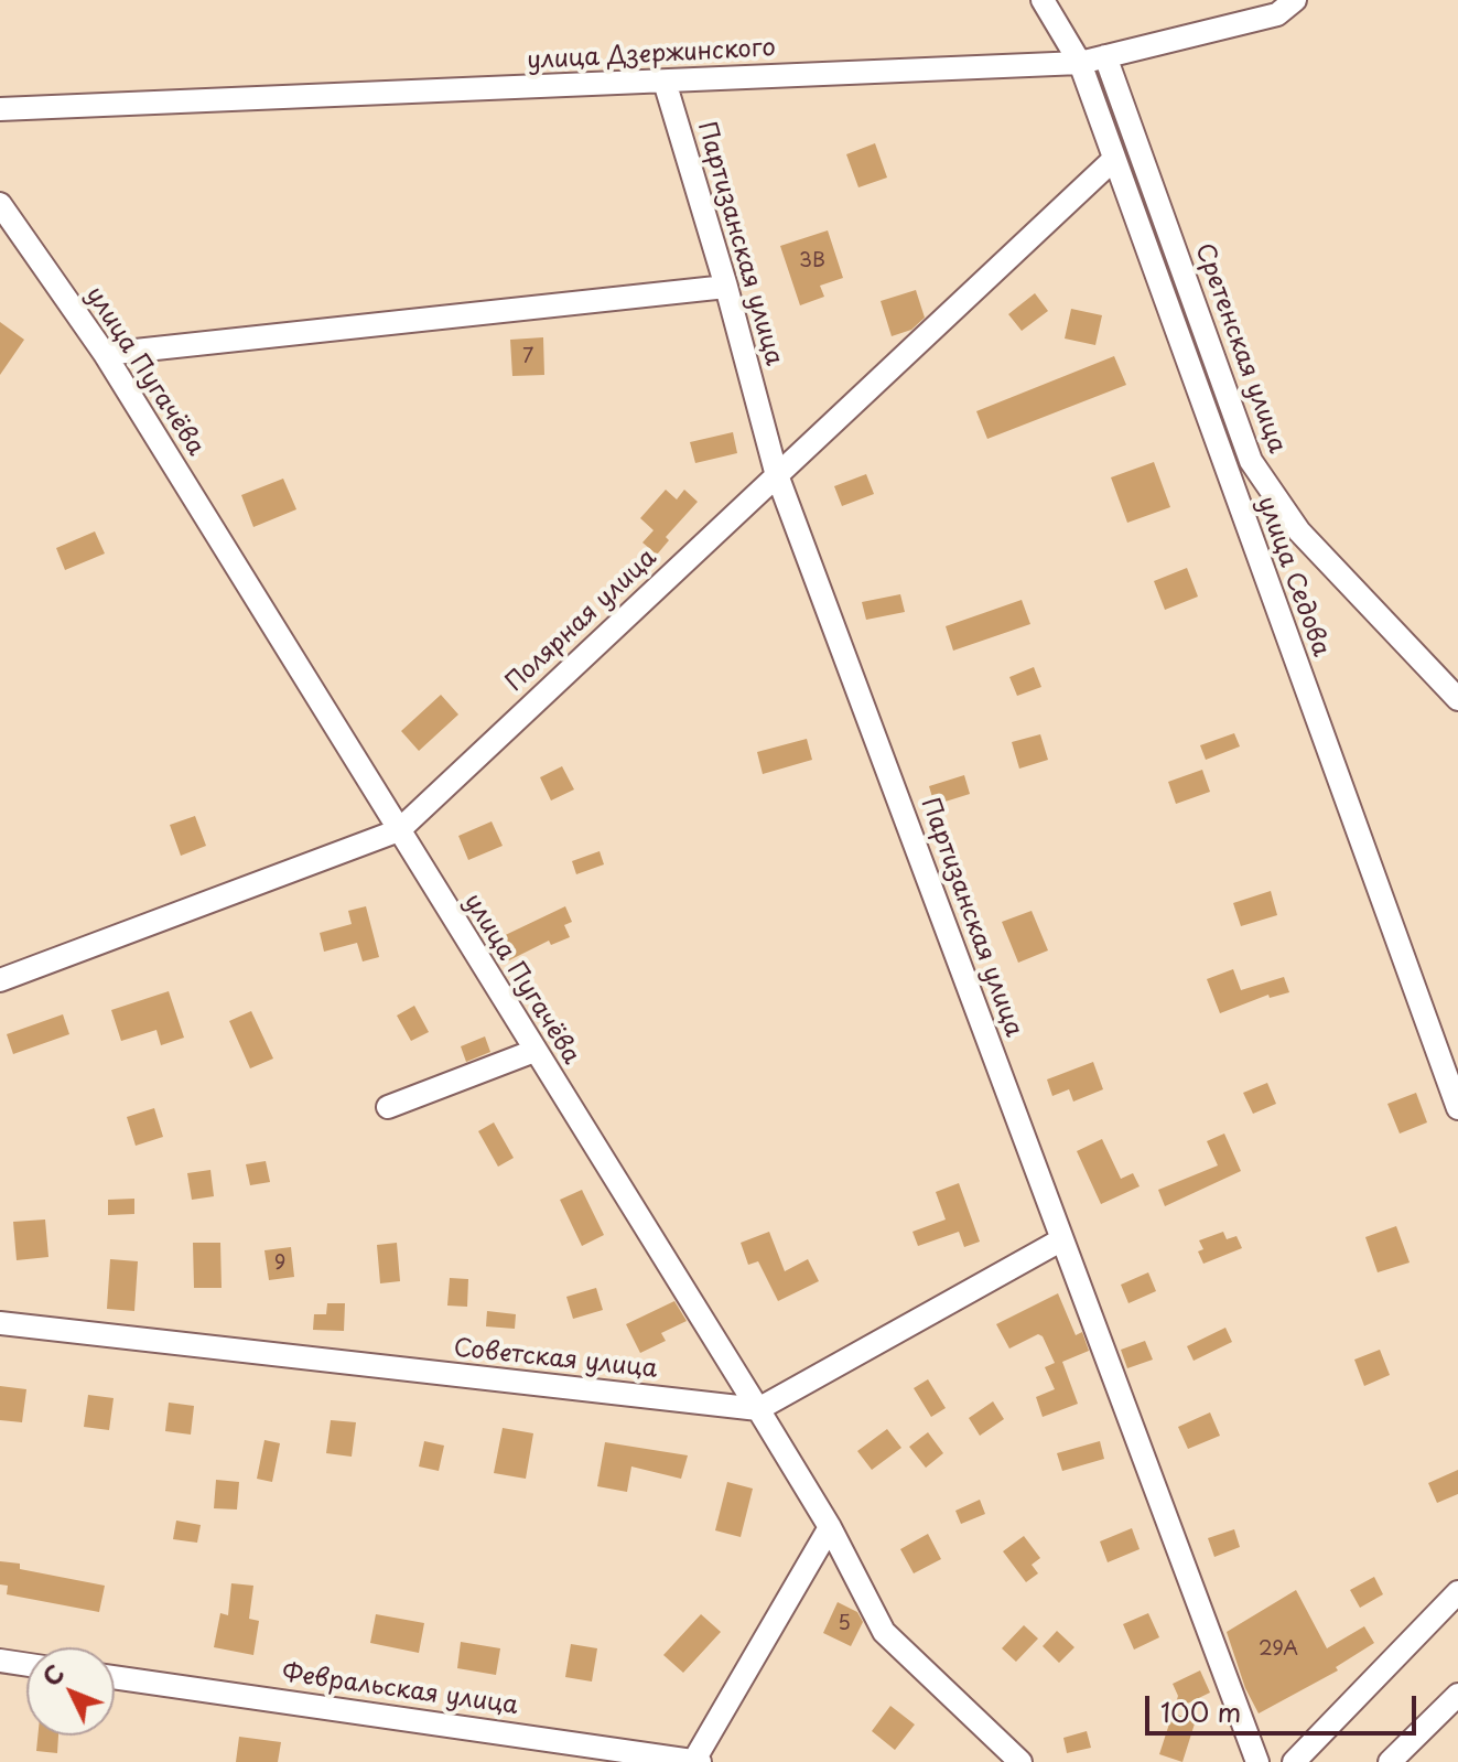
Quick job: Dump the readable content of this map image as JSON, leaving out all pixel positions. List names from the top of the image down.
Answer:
{
  "streets": {
    "street": [
      "улица Дзержинского",
      "Партизанская улица",
      "Сретенская улица",
      "улица Пугачёва",
      "улица Седова",
      "Полярная улица",
      "Советская улица",
      "Февральская улица"
    ]
  },
  "crossings": [
    ["улица Дзержинского", "Партизанская улица"],
    ["улица Дзержинского", "Сретенская улица"],
    ["улица Дзержинского", "улица Седова"],
    ["Партизанская улица", "Полярная улица"],
    ["улица Пугачёва", "Полярная улица"],
    ["улица Пугачёва", "Советская улица"],
    ["улица Седова", "Полярная улица"]
  ],
  "house_numbers": [
    "3В",
    "7",
    "9",
    "5",
    "29А"
  ],
  "scale_bar": "100 m",
  "north": "top left"
}
